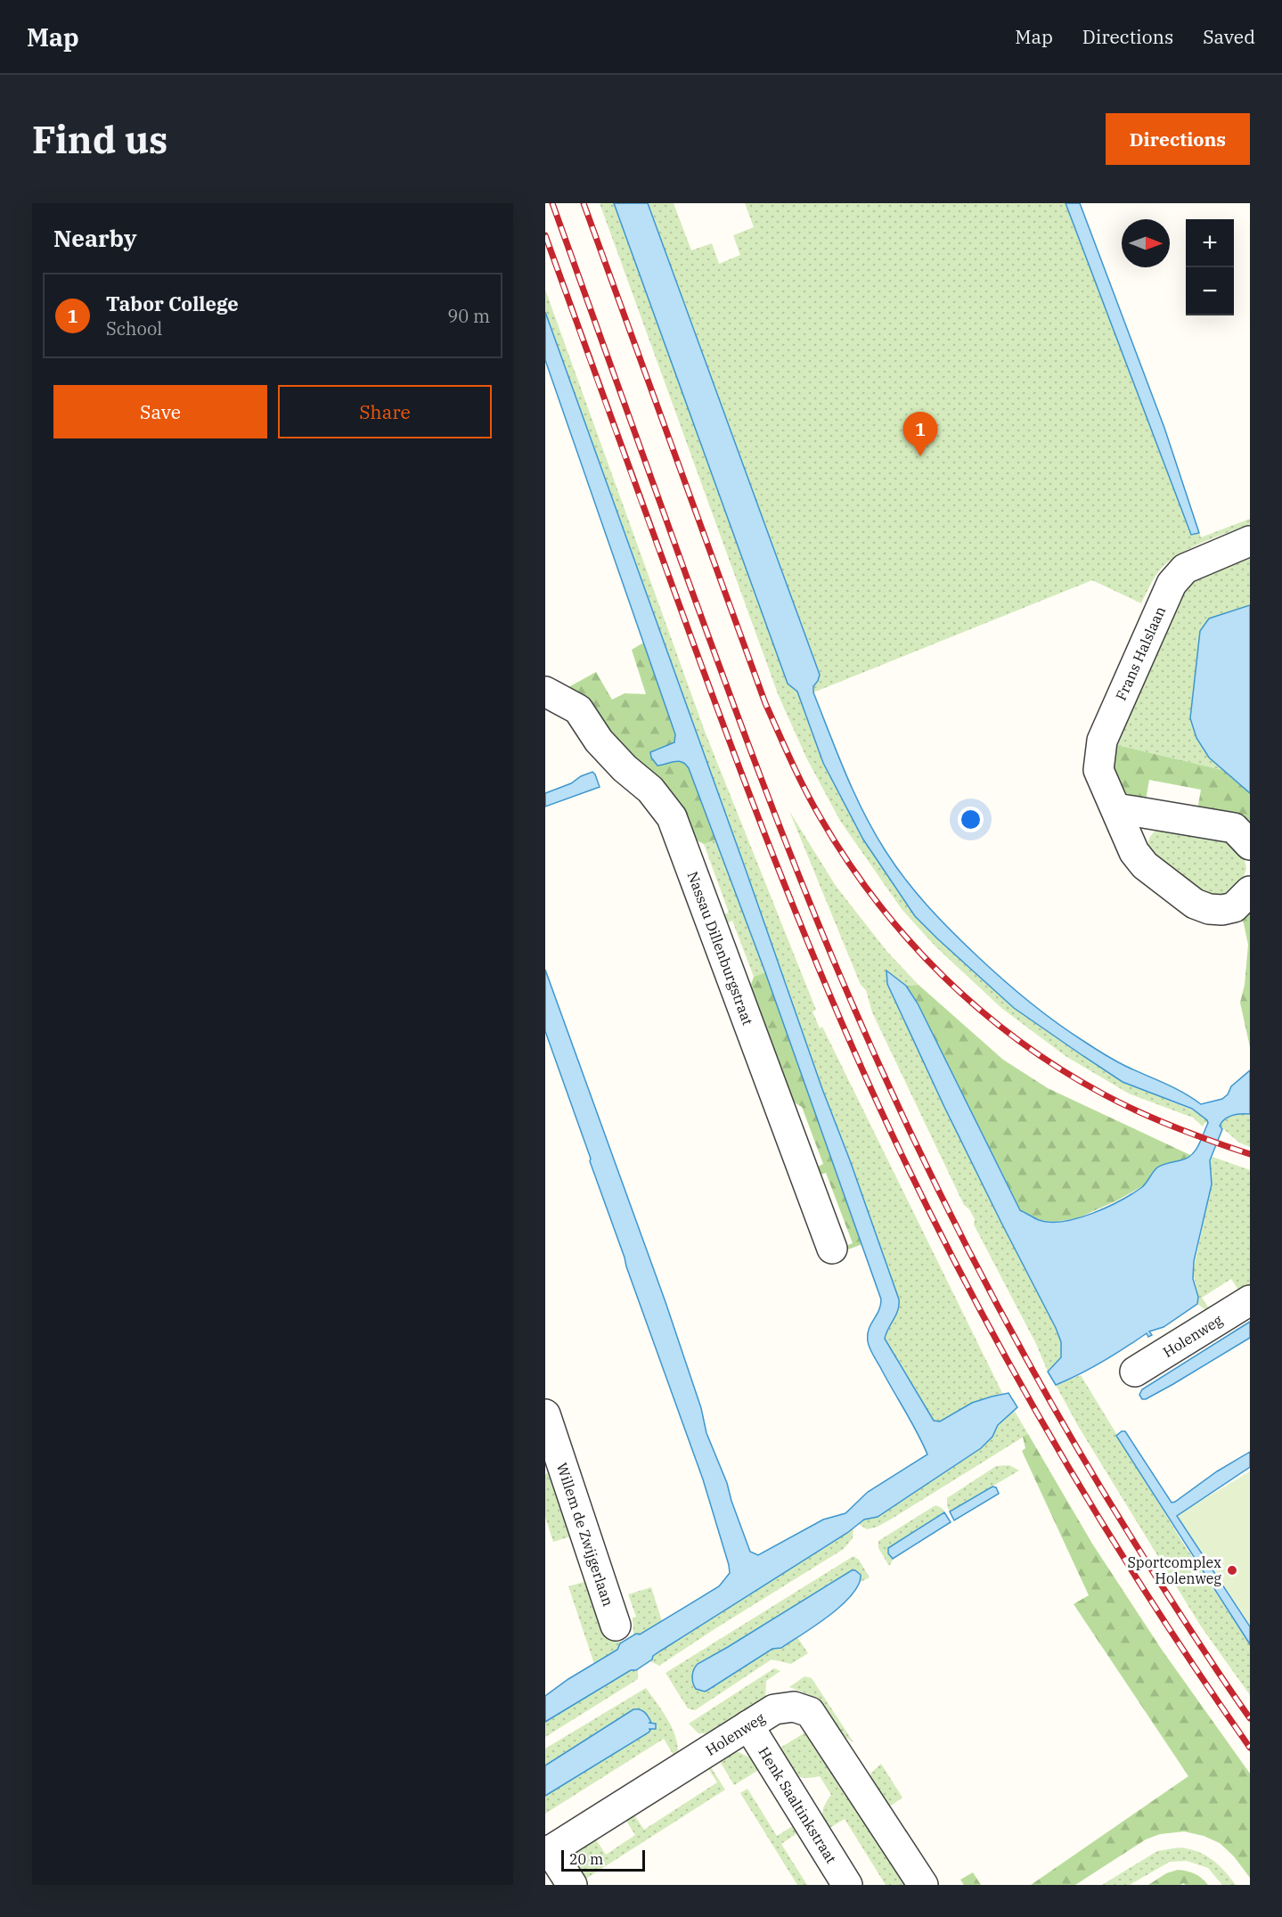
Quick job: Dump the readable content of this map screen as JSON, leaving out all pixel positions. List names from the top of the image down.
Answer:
{
  "streets": {
    "street": [
      "Frans Halslaan",
      "Nassau Dillenburgstraat",
      "Holenweg",
      "Willem de Zwijgerlaan",
      "Henk Saaltinkstraat"
    ]
  },
  "crossings": [
    ["Holenweg", "Henk Saaltinkstraat"]
  ],
  "places": ["Sportcomplex Holenweg"],
  "scale_bar": "20 m",
  "north": "right",
  "page": {
    "header": "Map",
    "nav": ["Map", "Directions", "Saved"],
    "buttons": [
      "Directions",
      ["Save", "Share"]
    ],
    "title": "Find us",
    "heading": "Nearby",
    "map_buttons": ["+", "−"],
    "list": [
      {
        "mark": "1",
        "name": "Tabor College",
        "note": "School",
        "value": "90 m"
      }
    ],
    "pins": "1",
    "scale": "20 m"
  }
}
